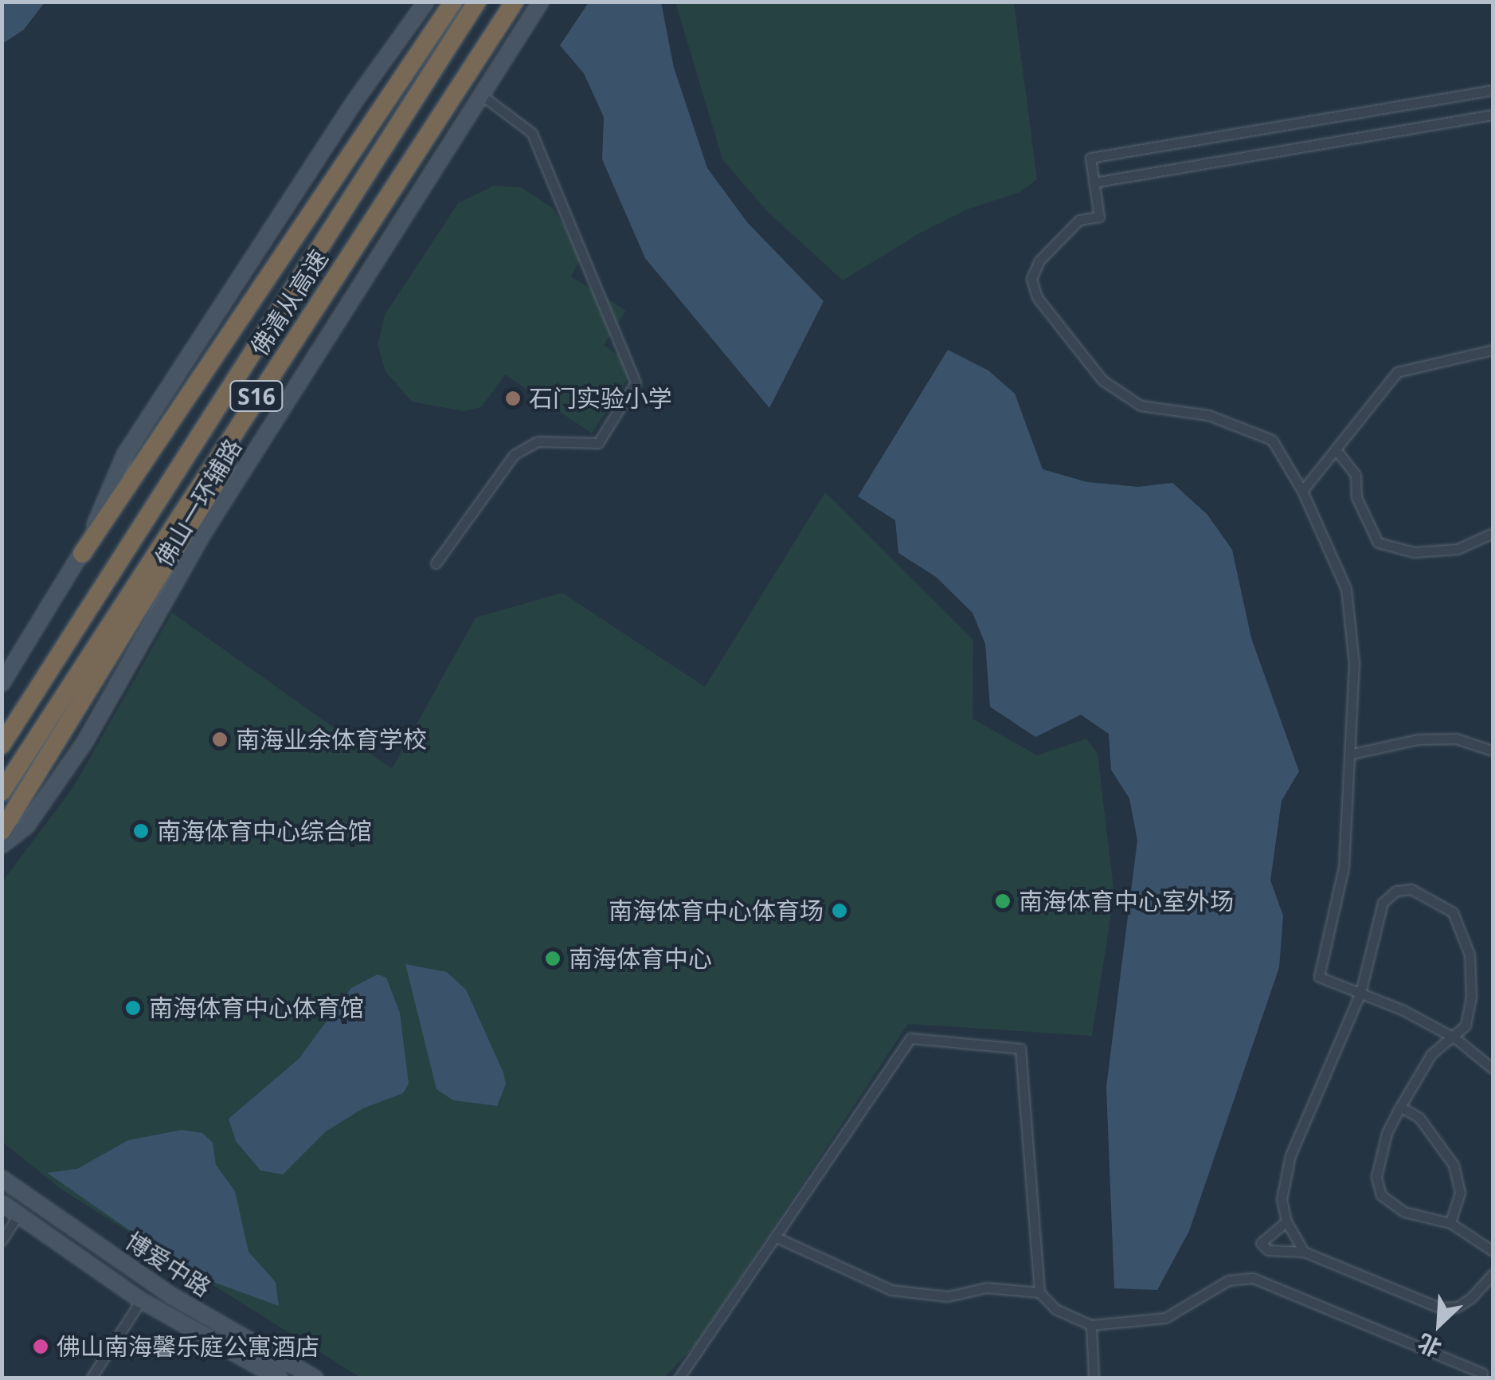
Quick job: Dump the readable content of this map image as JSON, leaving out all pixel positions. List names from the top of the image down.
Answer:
{
  "streets": {
    "highway": ["佛清从高速", "S16"],
    "main road": ["佛山一环辅路", "博爱中路"]
  },
  "places": [
    "石门实验小学",
    "南海业余体育学校",
    "南海体育中心综合馆",
    "南海体育中心室外场",
    "南海体育中心体育场",
    "南海体育中心",
    "南海体育中心体育馆",
    "佛山南海馨乐庭公寓酒店"
  ],
  "north": "bottom left"
}
